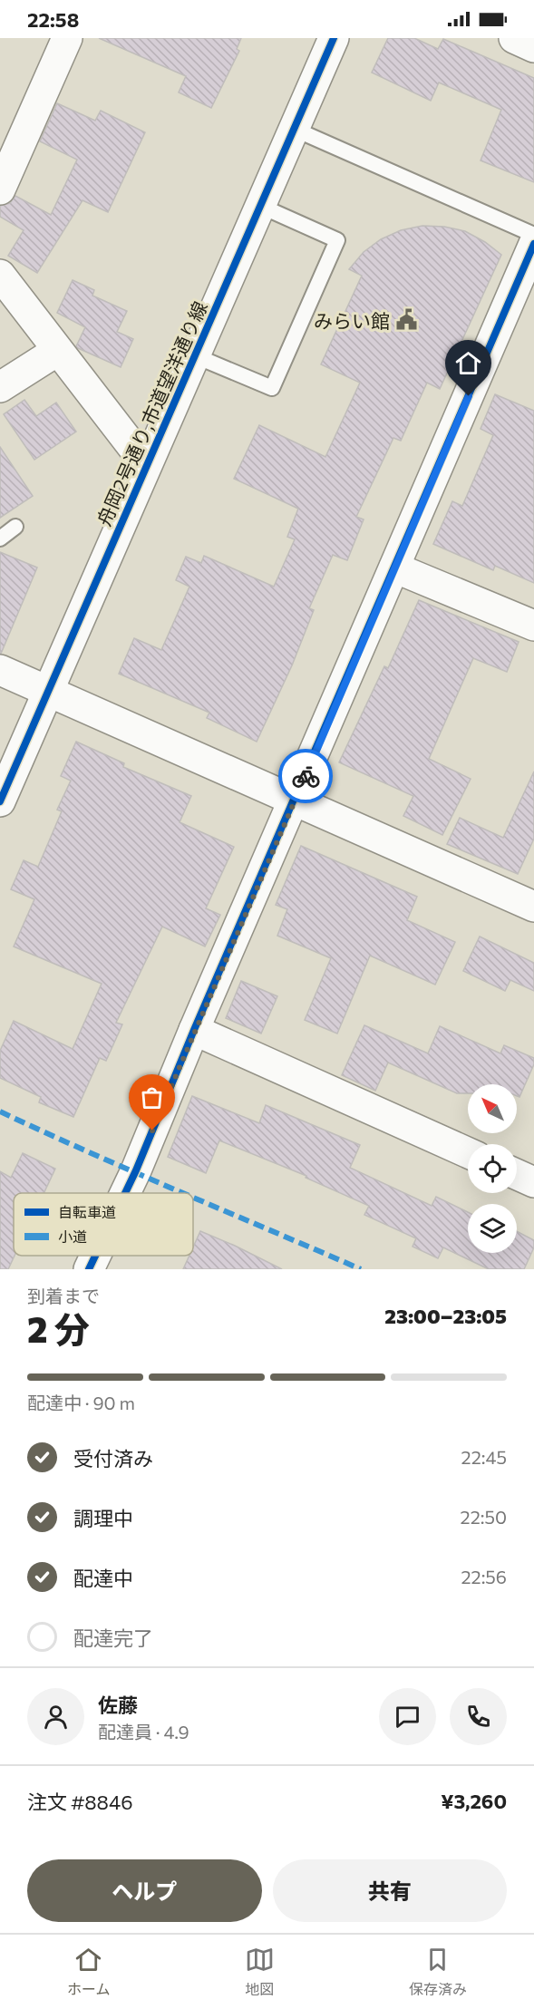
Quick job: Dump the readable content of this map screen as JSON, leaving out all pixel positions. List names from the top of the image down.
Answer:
{
  "streets": {
    "street": ["舟岡2号通り,市道望洋通り線"]
  },
  "places": {
    "public building": ["みらい館"]
  },
  "legend": ["自転車道", "小道"],
  "north": "top left",
  "page": {
    "status": "22:58",
    "heading": ["2 分", "到着まで", "23:00–23:05"],
    "panel": [
      "佐藤",
      "配達員 · 4.9",
      "注文 #8846",
      "¥3,260"
    ],
    "bar": "配達中 · 90 m",
    "list": [
      ["受付済み", "22:45"],
      ["調理中", "22:50"],
      ["配達中", "22:56"],
      "配達完了"
    ],
    "buttons": ["ヘルプ", "共有"],
    "tabs": ["ホーム", "地図", "保存済み"]
  }
}
